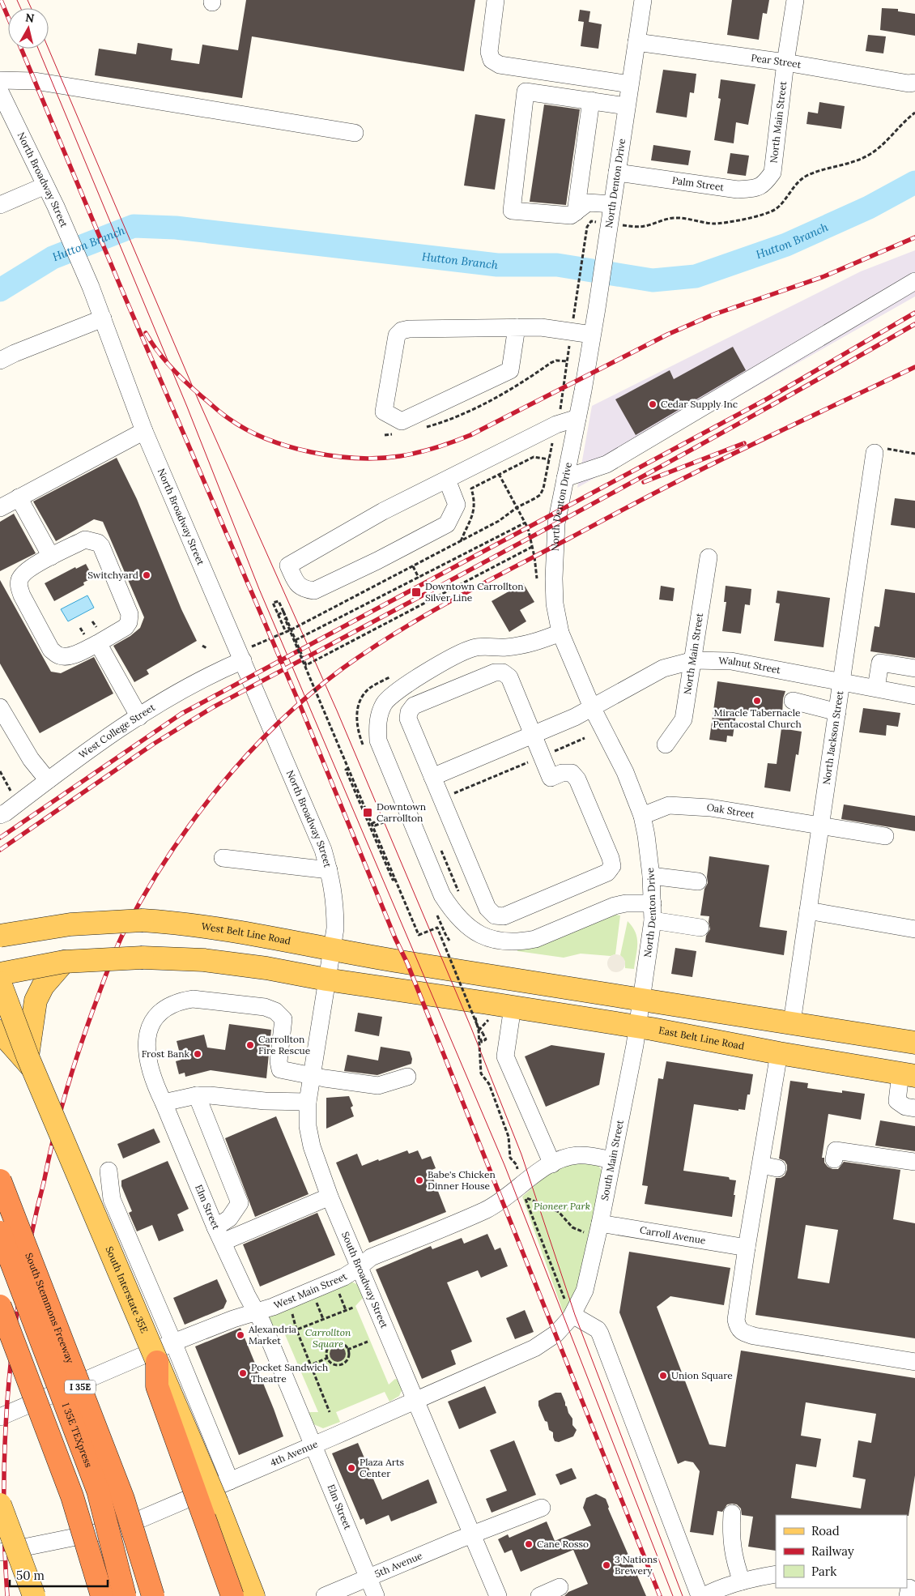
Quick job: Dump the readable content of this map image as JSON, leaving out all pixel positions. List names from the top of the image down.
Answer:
{
  "streets": {
    "highway": ["South Stemmons Freeway", "I 35E", "I 35E TEXpress"],
    "main road": ["West Belt Line Road", "East Belt Line Road", "South Interstate 35E"],
    "street": [
      "Pear Street",
      "North Main Street",
      "North Broadway Street",
      "North Denton Drive",
      "Palm Street",
      "Walnut Street",
      "West College Street",
      "North Jackson Street",
      "Oak Street",
      "South Main Street",
      "Elm Street",
      "Carroll Avenue",
      "South Broadway Street",
      "West Main Street",
      "4th Avenue",
      "5th Avenue"
    ]
  },
  "crossings": [
    ["Pear Street", "North Main Street"],
    ["Pear Street", "North Denton Drive"],
    ["North Main Street", "Palm Street"],
    ["North Main Street", "Walnut Street"],
    ["North Broadway Street", "West College Street"],
    ["North Broadway Street", "West Belt Line Road"],
    ["North Broadway Street", "South Broadway Street"],
    ["North Denton Drive", "Palm Street"],
    ["North Denton Drive", "Walnut Street"],
    ["North Denton Drive", "Oak Street"],
    ["North Denton Drive", "West Belt Line Road"],
    ["North Denton Drive", "South Main Street"],
    ["Walnut Street", "North Jackson Street"],
    ["North Jackson Street", "Oak Street"],
    ["West Belt Line Road", "South Main Street"],
    ["West Belt Line Road", "South Broadway Street"],
    ["East Belt Line Road", "South Main Street"],
    ["South Main Street", "Carroll Avenue"],
    ["South Main Street", "West Main Street"],
    ["South Main Street", "4th Avenue"],
    ["Elm Street", "South Broadway Street"],
    ["Elm Street", "West Main Street"],
    ["Elm Street", "4th Avenue"],
    ["Elm Street", "5th Avenue"],
    ["South Broadway Street", "West Main Street"],
    ["South Broadway Street", "4th Avenue"],
    ["South Broadway Street", "5th Avenue"]
  ],
  "water": ["Hutton Branch"],
  "parks": ["Pioneer Park", "Carrollton Square"],
  "places": {
    "other": [
      "Cedar Supply Inc",
      "Switchyard",
      "Miracle Tabernacle Pentacostal Church",
      "Carrollton Fire Rescue",
      "Frost Bank",
      "Babe's Chicken Dinner House",
      "Alexandria Market",
      "Pocket Sandwich Theatre",
      "Union Square",
      "Plaza Arts Center",
      "Cane Rosso",
      "3 Nations Brewery"
    ],
    "transit": ["Downtown Carrollton Silver Line", "Downtown Carrollton"]
  },
  "legend": ["Road", "Railway", "Park"],
  "scale_bar": "50 m",
  "north": "top"
}
